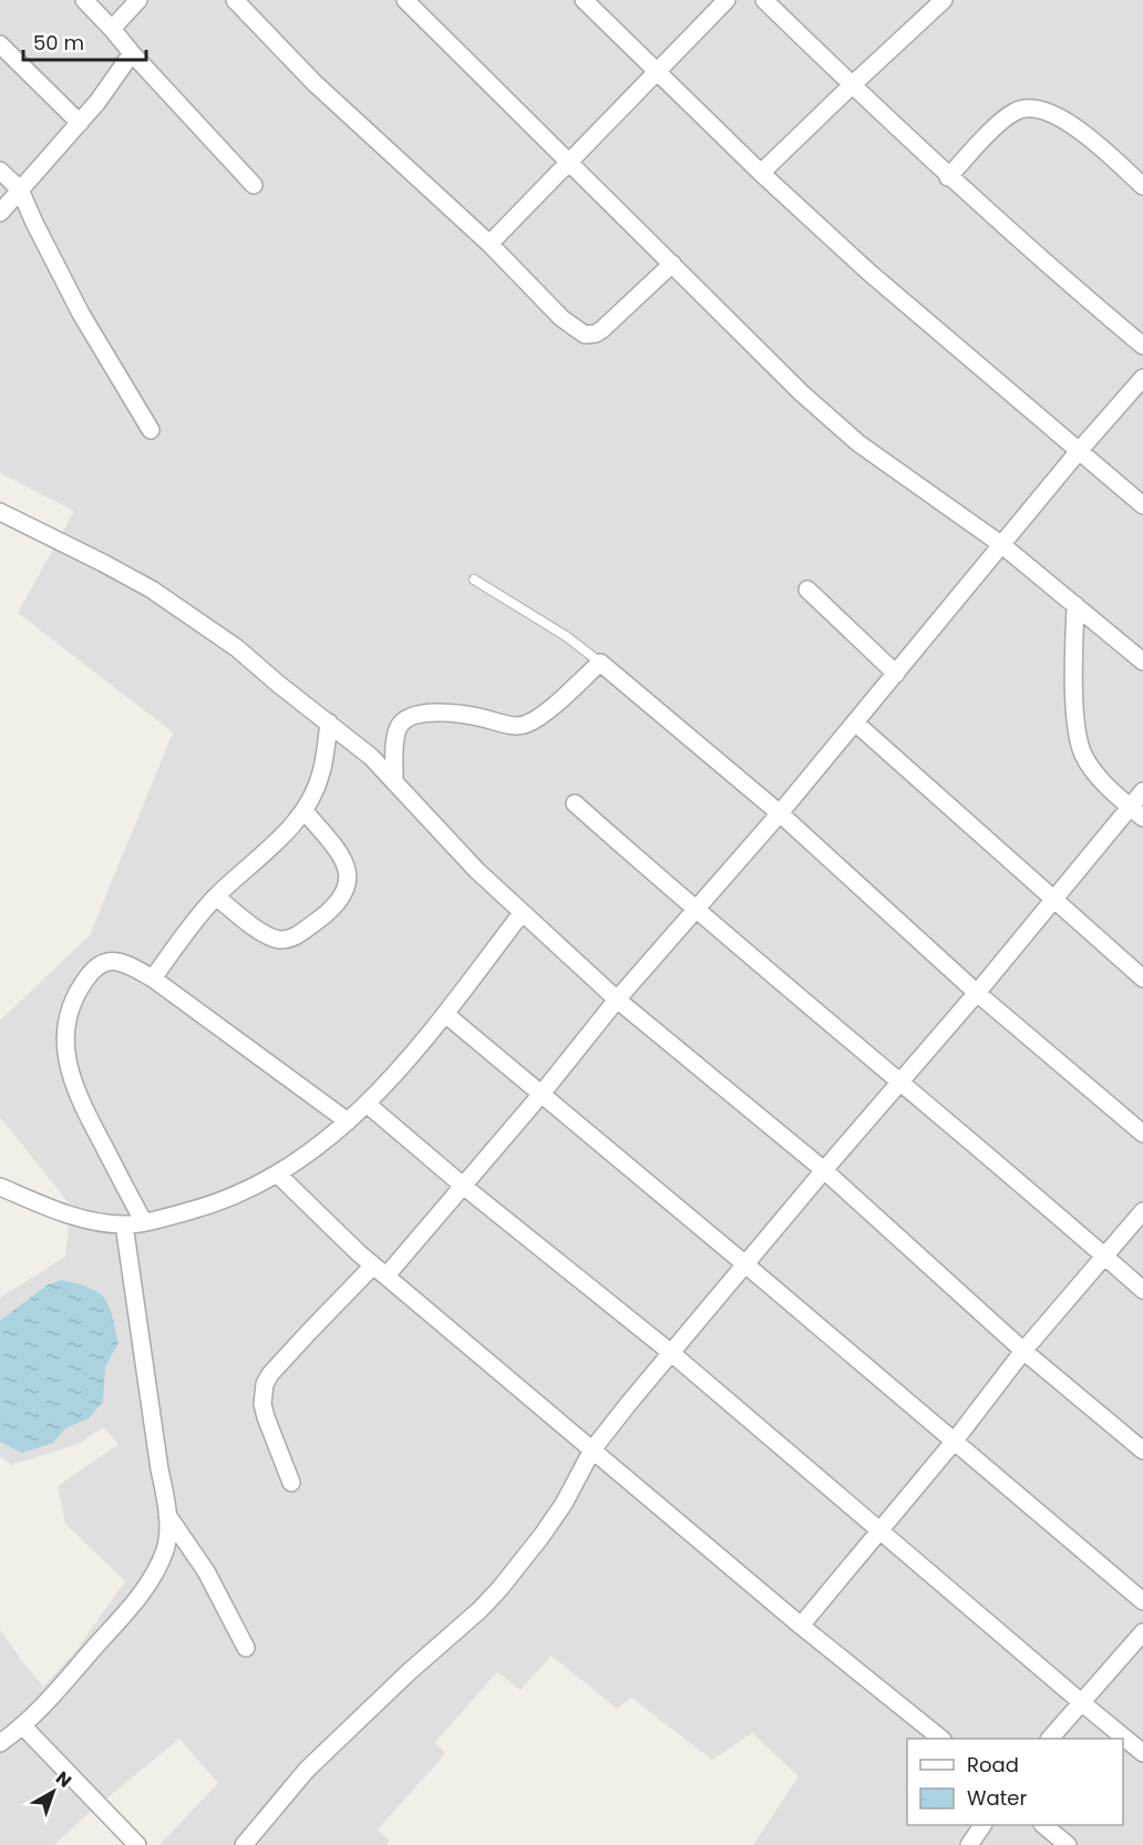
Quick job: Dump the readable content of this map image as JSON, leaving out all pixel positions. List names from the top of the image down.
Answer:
{
  "legend": ["Road", "Water"],
  "scale_bar": "50 m",
  "north": "top right"
}
